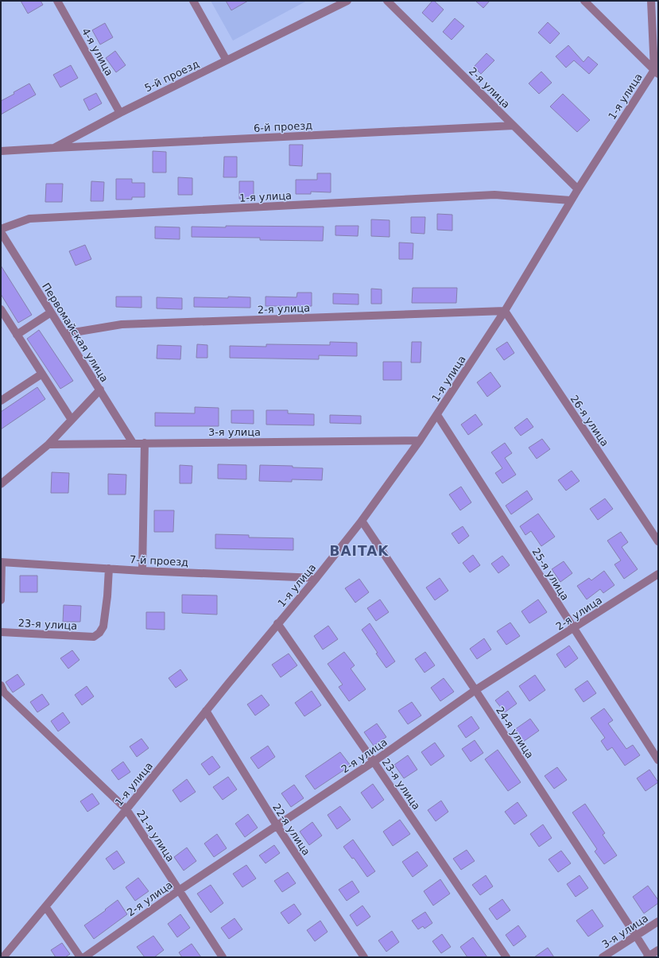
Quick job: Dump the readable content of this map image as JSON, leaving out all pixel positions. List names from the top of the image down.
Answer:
{
  "streets": {
    "street": [
      "4-я улица",
      "5-й проезд",
      "2-я улица",
      "1-я улица",
      "6-й проезд",
      "Первомайская улица",
      "26-я улица",
      "3-я улица",
      "7-й проезд",
      "25-я улица",
      "23-я улица",
      "24-я улица",
      "22-я улица",
      "21-я улица"
    ]
  },
  "crossings": [
    ["4-я улица", "5-й проезд"],
    ["5-й проезд", "6-й проезд"],
    ["2-я улица", "1-я улица"],
    ["2-я улица", "6-й проезд"],
    ["2-я улица", "Первомайская улица"],
    ["2-я улица", "26-я улица"],
    ["2-я улица", "25-я улица"],
    ["2-я улица", "23-я улица"],
    ["2-я улица", "24-я улица"],
    ["2-я улица", "22-я улица"],
    ["2-я улица", "21-я улица"],
    ["1-я улица", "26-я улица"],
    ["1-я улица", "3-я улица"],
    ["1-я улица", "7-й проезд"],
    ["1-я улица", "25-я улица"],
    ["1-я улица", "23-я улица"],
    ["1-я улица", "24-я улица"],
    ["1-я улица", "22-я улица"],
    ["1-я улица", "21-я улица"],
    ["Первомайская улица", "3-я улица"],
    ["3-я улица", "24-я улица"],
    ["7-й проезд", "23-я улица"]
  ],
  "districts": ["BAITAK"]
}
